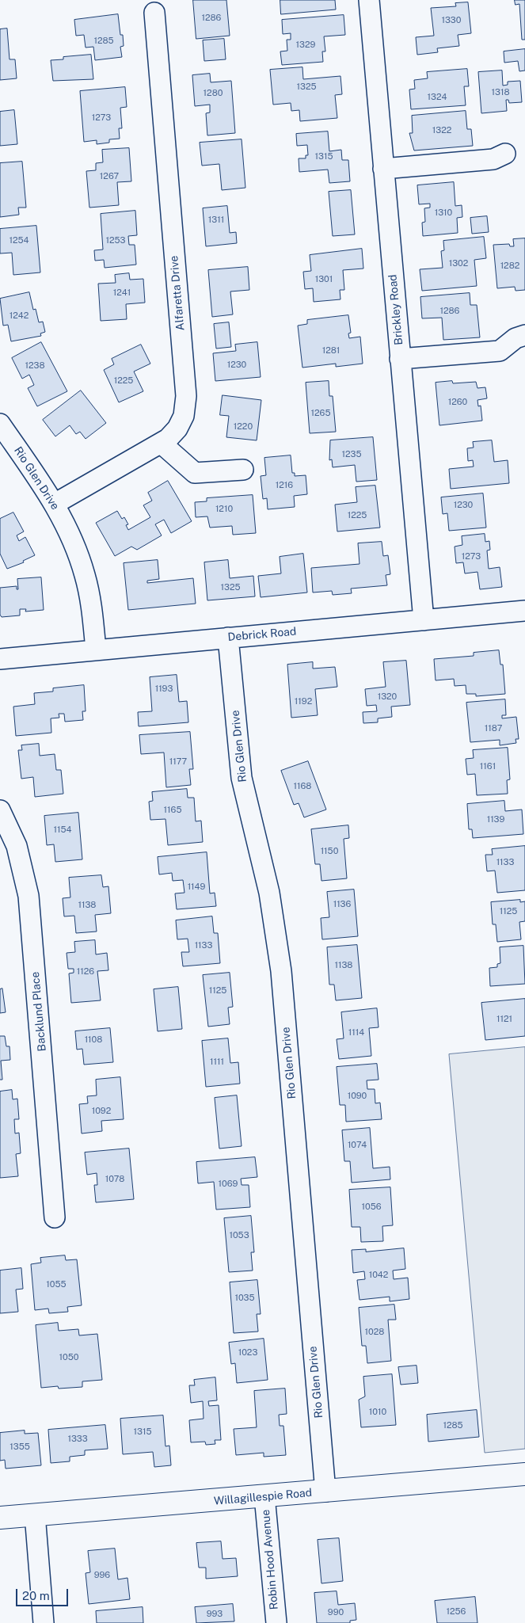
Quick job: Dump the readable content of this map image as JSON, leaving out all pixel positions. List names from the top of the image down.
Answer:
{
  "streets": {
    "main road": ["Willagillespie Road"],
    "street": [
      "Alfaretta Drive",
      "Brickley Road",
      "Rio Glen Drive",
      "Debrick Road",
      "Backlund Place",
      "Robin Hood Avenue"
    ]
  },
  "crossings": [
    ["Alfaretta Drive", "Rio Glen Drive"],
    ["Brickley Road", "Debrick Road"],
    ["Rio Glen Drive", "Debrick Road"],
    ["Rio Glen Drive", "Willagillespie Road"],
    ["Willagillespie Road", "Robin Hood Avenue"]
  ],
  "house_numbers": [
    "1286",
    "1330",
    "1285",
    "1329",
    "1325",
    "1318",
    "1280",
    "1324",
    "1273",
    "1322",
    "1315",
    "1267",
    "1310",
    "1311",
    "1254",
    "1253",
    "1302",
    "1282",
    "1301",
    "1241",
    "1286",
    "1242",
    "1281",
    "1230",
    "1238",
    "1225",
    "1260",
    "1265",
    "1220",
    "1235",
    "1216",
    "1230",
    "1210",
    "1225",
    "1273",
    "1325",
    "1193",
    "1320",
    "1192",
    "1187",
    "1177",
    "1161",
    "1168",
    "1165",
    "1139",
    "1154",
    "1150",
    "1133",
    "1149",
    "1136",
    "1138",
    "1125",
    "1133",
    "1138",
    "1126",
    "1125",
    "1121",
    "1114",
    "1108",
    "1111",
    "1090",
    "1092",
    "1074",
    "1078",
    "1069",
    "1056",
    "1053",
    "1042",
    "1055",
    "1035",
    "1028",
    "1023",
    "1050",
    "1010",
    "1285",
    "1315",
    "1333",
    "1355",
    "996",
    "1256",
    "990",
    "993"
  ],
  "scale_bar": "20 m"
}
